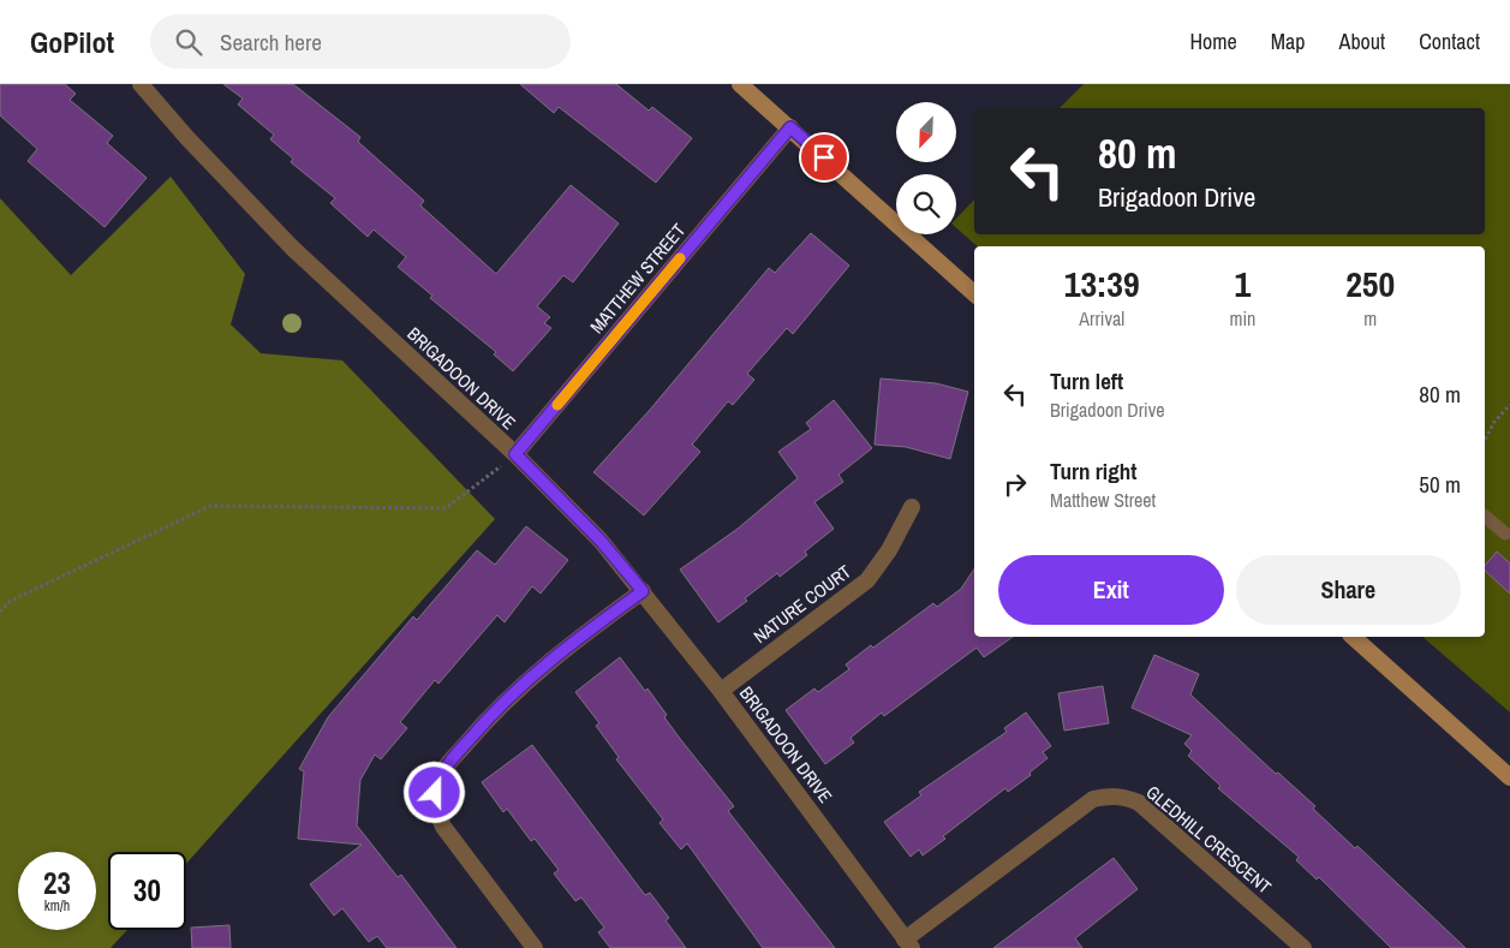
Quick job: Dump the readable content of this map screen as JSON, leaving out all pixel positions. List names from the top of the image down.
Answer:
{
  "streets": {
    "street": [
      "MATTHEW STREET",
      "BRIGADOON DRIVE",
      "NATURE COURT",
      "GLEDHILL CRESCENT"
    ]
  },
  "crossings": [
    ["MATTHEW STREET", "BRIGADOON DRIVE"],
    ["BRIGADOON DRIVE", "NATURE COURT"],
    ["BRIGADOON DRIVE", "GLEDHILL CRESCENT"]
  ],
  "north": "bottom left",
  "page": {
    "header": "GoPilot",
    "search": "Search here",
    "nav": [
      "Home",
      "Map",
      "About",
      "Contact"
    ],
    "turn": ["80 m", "Brigadoon Drive"],
    "eta": [
      "13:39",
      "Arrival",
      "1",
      "min",
      "250",
      "m"
    ],
    "list": [
      {
        "name": "Turn left",
        "note": "Brigadoon Drive",
        "value": "80 m"
      },
      {
        "name": "Turn right",
        "note": "Matthew Street",
        "value": "50 m"
      }
    ],
    "buttons": ["Exit", "Share"],
    "speed": "23 km/h",
    "limit": "30"
  }
}
